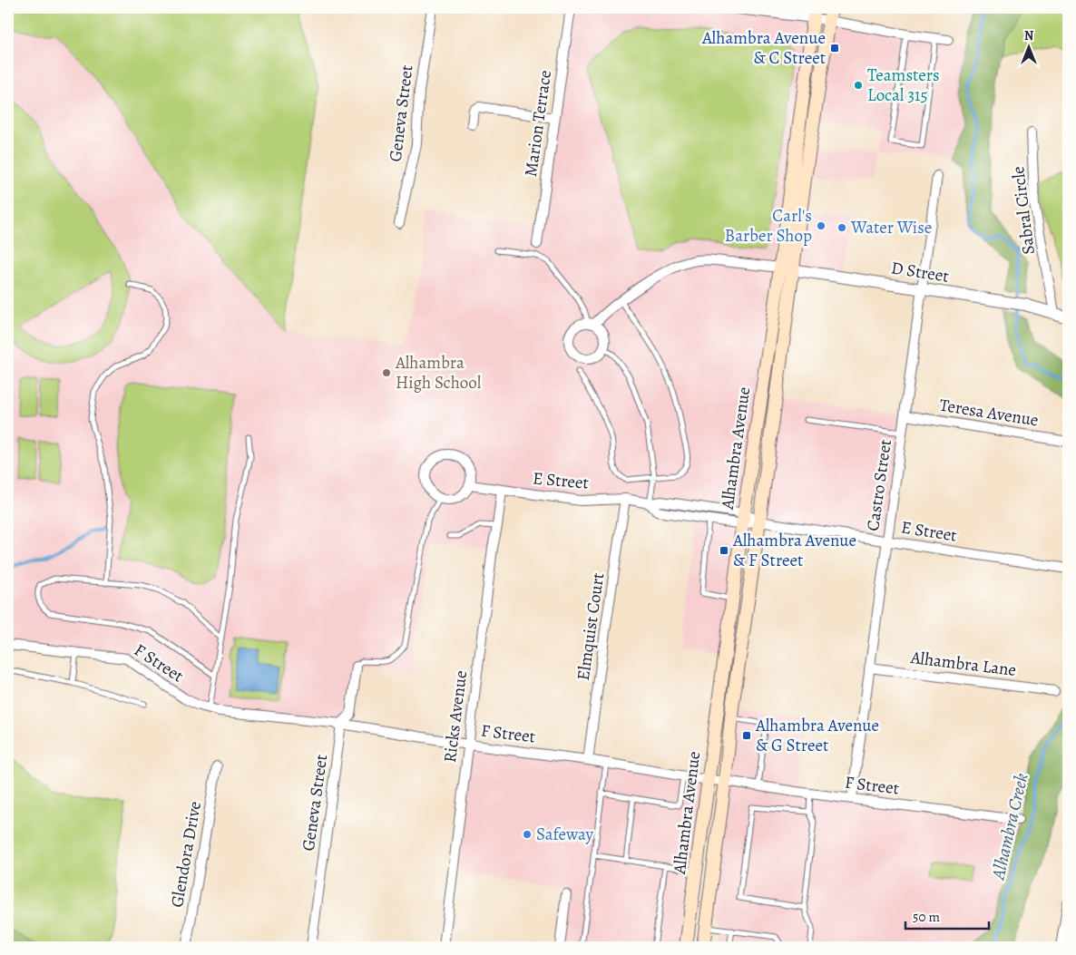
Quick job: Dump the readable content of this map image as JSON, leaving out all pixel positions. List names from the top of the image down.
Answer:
{
  "streets": {
    "main road": ["Alhambra Avenue"],
    "street": [
      "Geneva Street",
      "Marion Terrace",
      "Sabral Circle",
      "D Street",
      "Teresa Avenue",
      "E Street",
      "Castro Street",
      "Elmquist Court",
      "F Street",
      "Alhambra Lane",
      "Ricks Avenue",
      "Glendora Drive"
    ]
  },
  "crossings": [
    ["Geneva Street", "F Street"],
    ["Sabral Circle", "D Street"],
    ["D Street", "Alhambra Avenue"],
    ["D Street", "Castro Street"],
    ["Teresa Avenue", "Castro Street"],
    ["Alhambra Avenue", "E Street"],
    ["Alhambra Avenue", "F Street"],
    ["E Street", "Castro Street"],
    ["E Street", "Elmquist Court"],
    ["E Street", "Ricks Avenue"],
    ["Castro Street", "F Street"],
    ["Castro Street", "Alhambra Lane"],
    ["Elmquist Court", "F Street"],
    ["F Street", "Ricks Avenue"]
  ],
  "water": ["Alhambra Creek"],
  "places": {
    "transit": ["Alhambra Avenue & C Street", "Alhambra Avenue & F Street", "Alhambra Avenue & G Street"],
    "other": [
      "Teamsters Local 315",
      "Carl's Barber Shop",
      "Water Wise",
      "Alhambra High School",
      "Safeway"
    ]
  },
  "scale_bar": "50 m",
  "north": "top"
}
